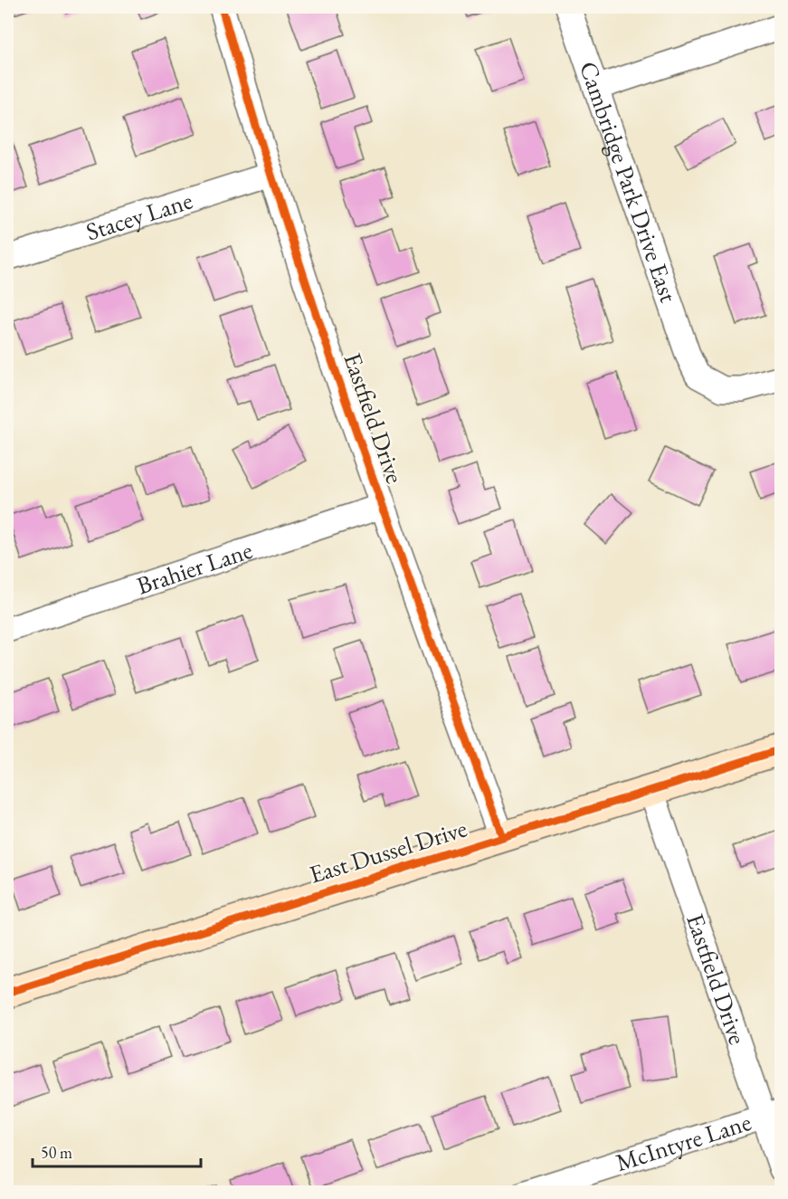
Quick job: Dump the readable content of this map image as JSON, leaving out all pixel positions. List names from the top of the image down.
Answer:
{
  "streets": {
    "street": [
      "Cambridge Park Drive East",
      "Stacey Lane",
      "Eastfield Drive",
      "Brahier Lane",
      "East Dussel Drive",
      "McIntyre Lane"
    ]
  },
  "crossings": [
    ["Stacey Lane", "Eastfield Drive"],
    ["Eastfield Drive", "Brahier Lane"],
    ["Eastfield Drive", "East Dussel Drive"],
    ["Eastfield Drive", "McIntyre Lane"]
  ],
  "scale_bar": "50 m"
}
